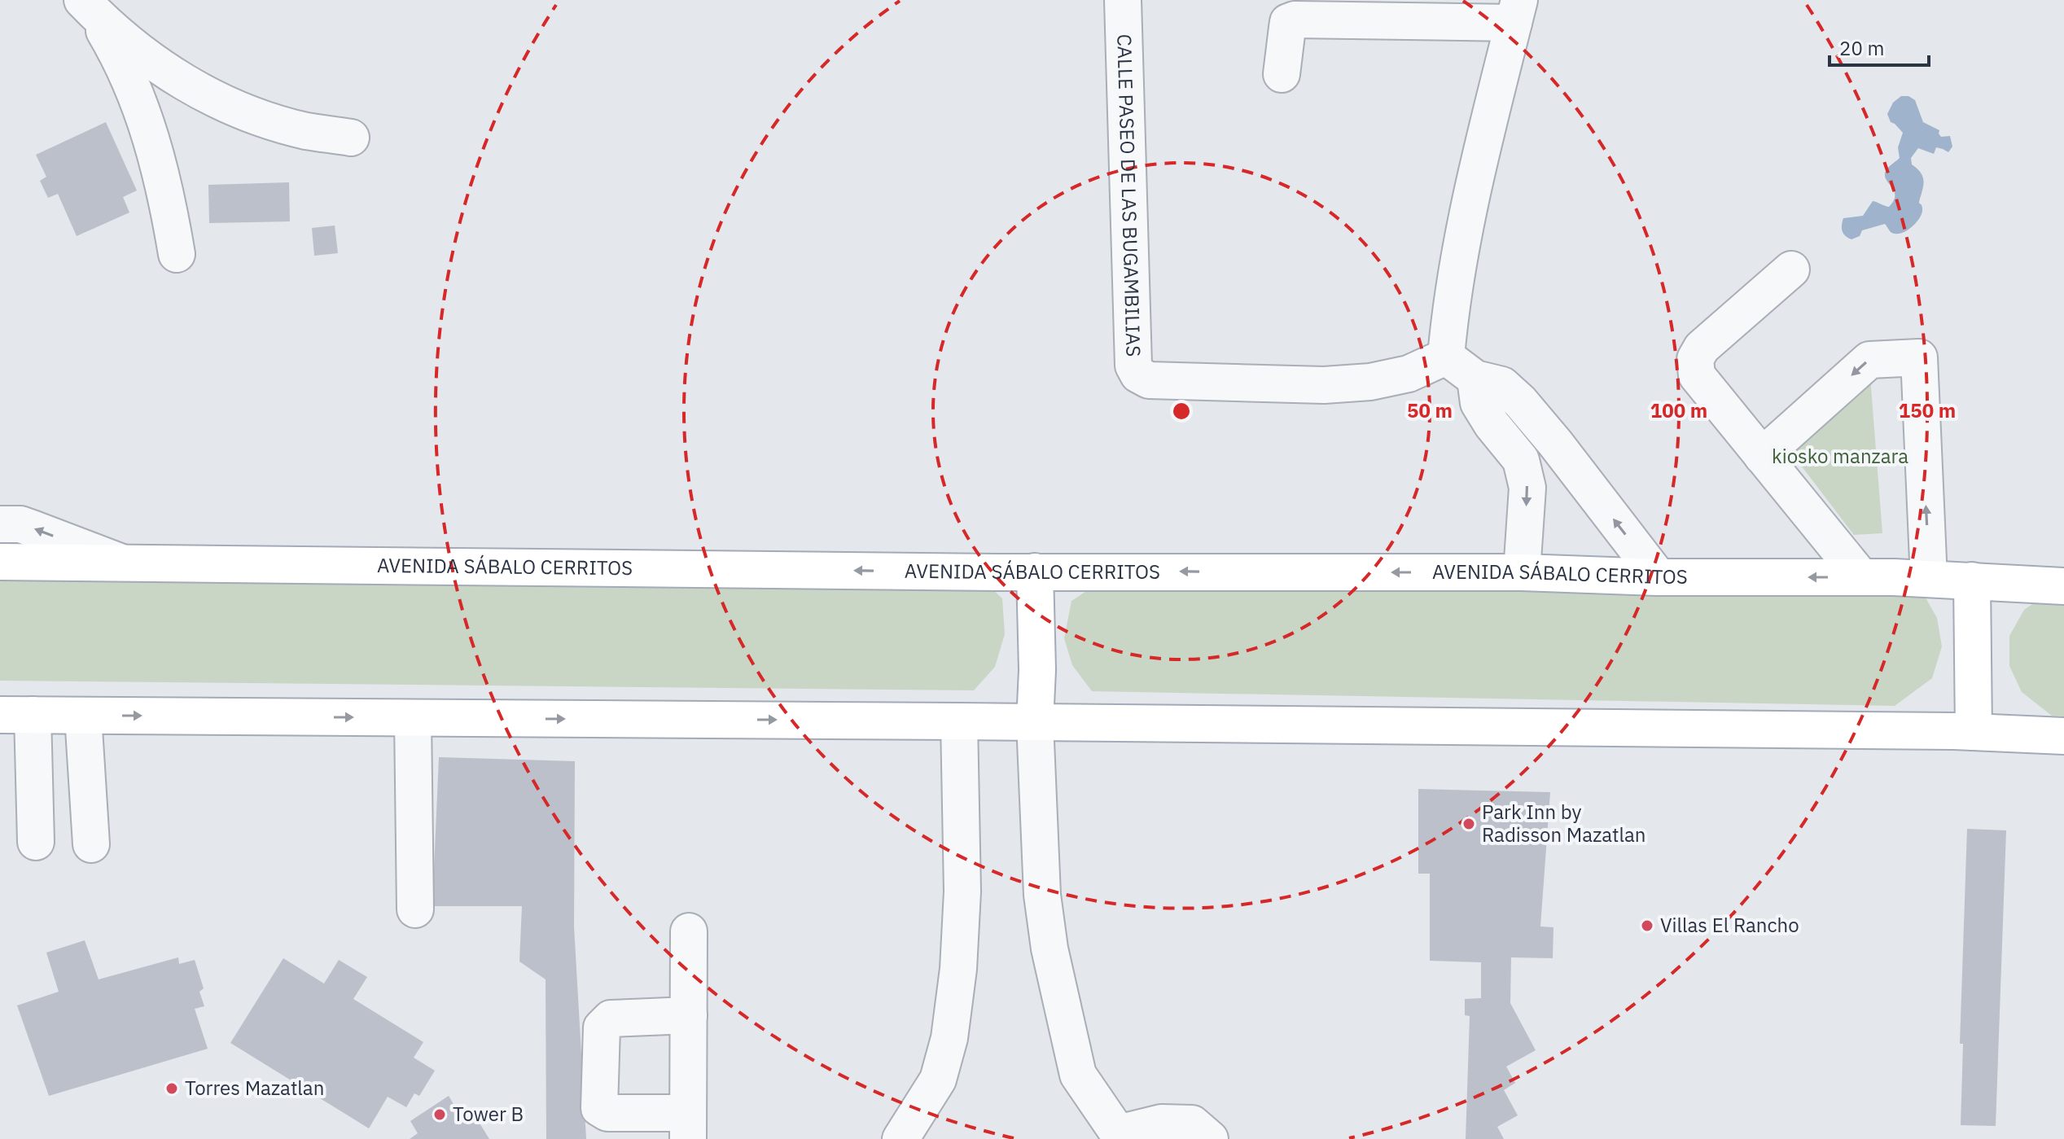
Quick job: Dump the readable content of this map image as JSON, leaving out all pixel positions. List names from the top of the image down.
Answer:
{
  "streets": {
    "main road": ["AVENIDA SÁBALO CERRITOS"],
    "street": ["CALLE PASEO DE LAS BUGAMBILIAS"]
  },
  "parks": ["kiosko manzara"],
  "places": [
    "Park Inn by Radisson Mazatlan",
    "Villas El Rancho",
    "Torres Mazatlan",
    "Tower B"
  ],
  "scale_bar": "20 m",
  "rings": ["50 m", "100 m", "150 m"]
}
